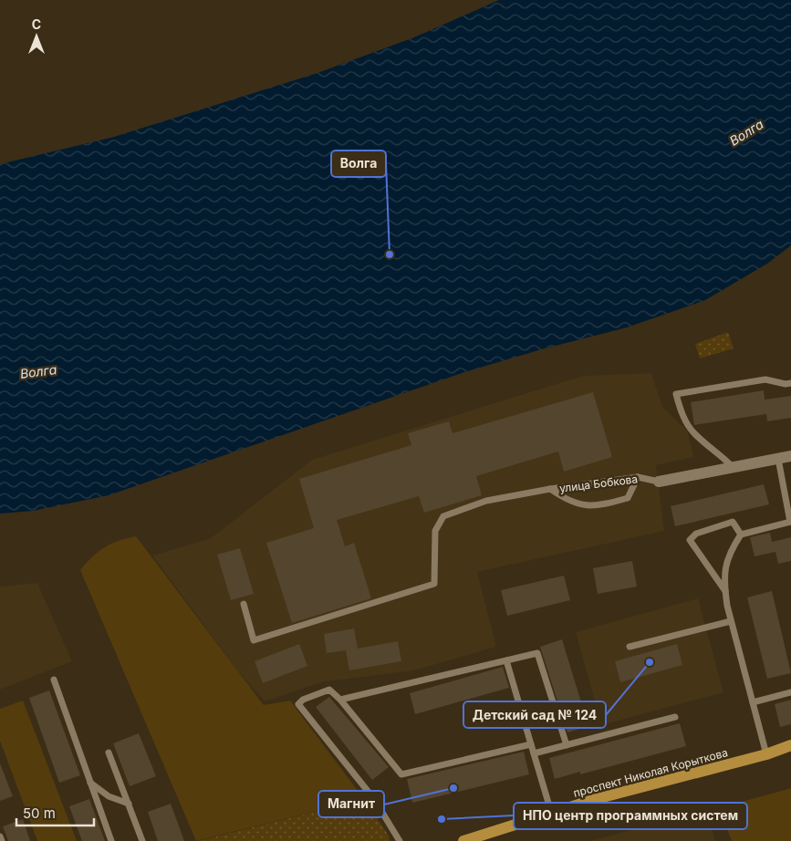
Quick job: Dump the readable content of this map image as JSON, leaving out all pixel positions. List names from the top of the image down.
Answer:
{
  "streets": {
    "main road": ["проспект Николая Корыткова"],
    "street": ["улица Бобкова"]
  },
  "water": ["Волга"],
  "places": [
    "Волга",
    "Детский сад № 124",
    "Магнит",
    "НПО центр программных систем"
  ],
  "scale_bar": "50 m",
  "north": "top"
}
